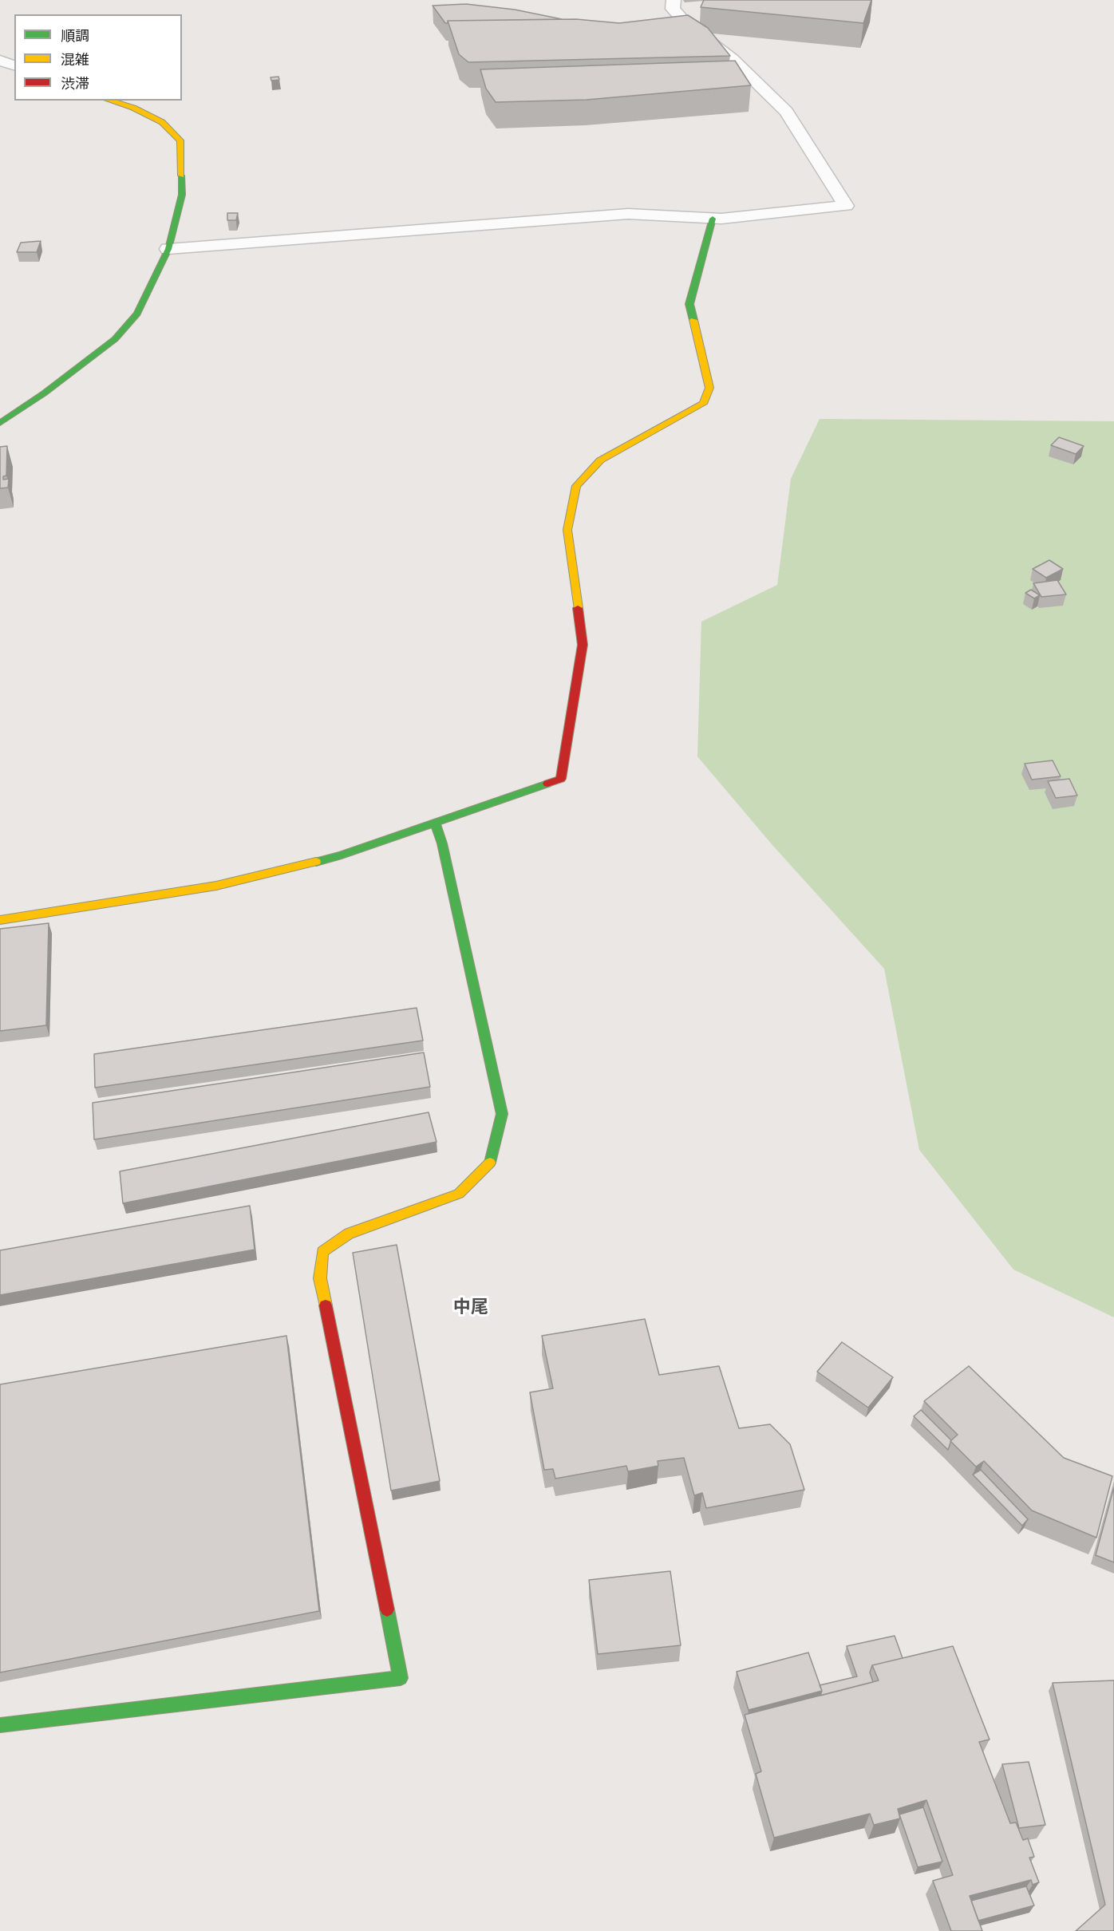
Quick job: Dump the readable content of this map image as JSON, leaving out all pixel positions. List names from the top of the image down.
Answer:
{
  "districts": ["中尾"],
  "legend": ["順調", "混雑", "渋滞"]
}
